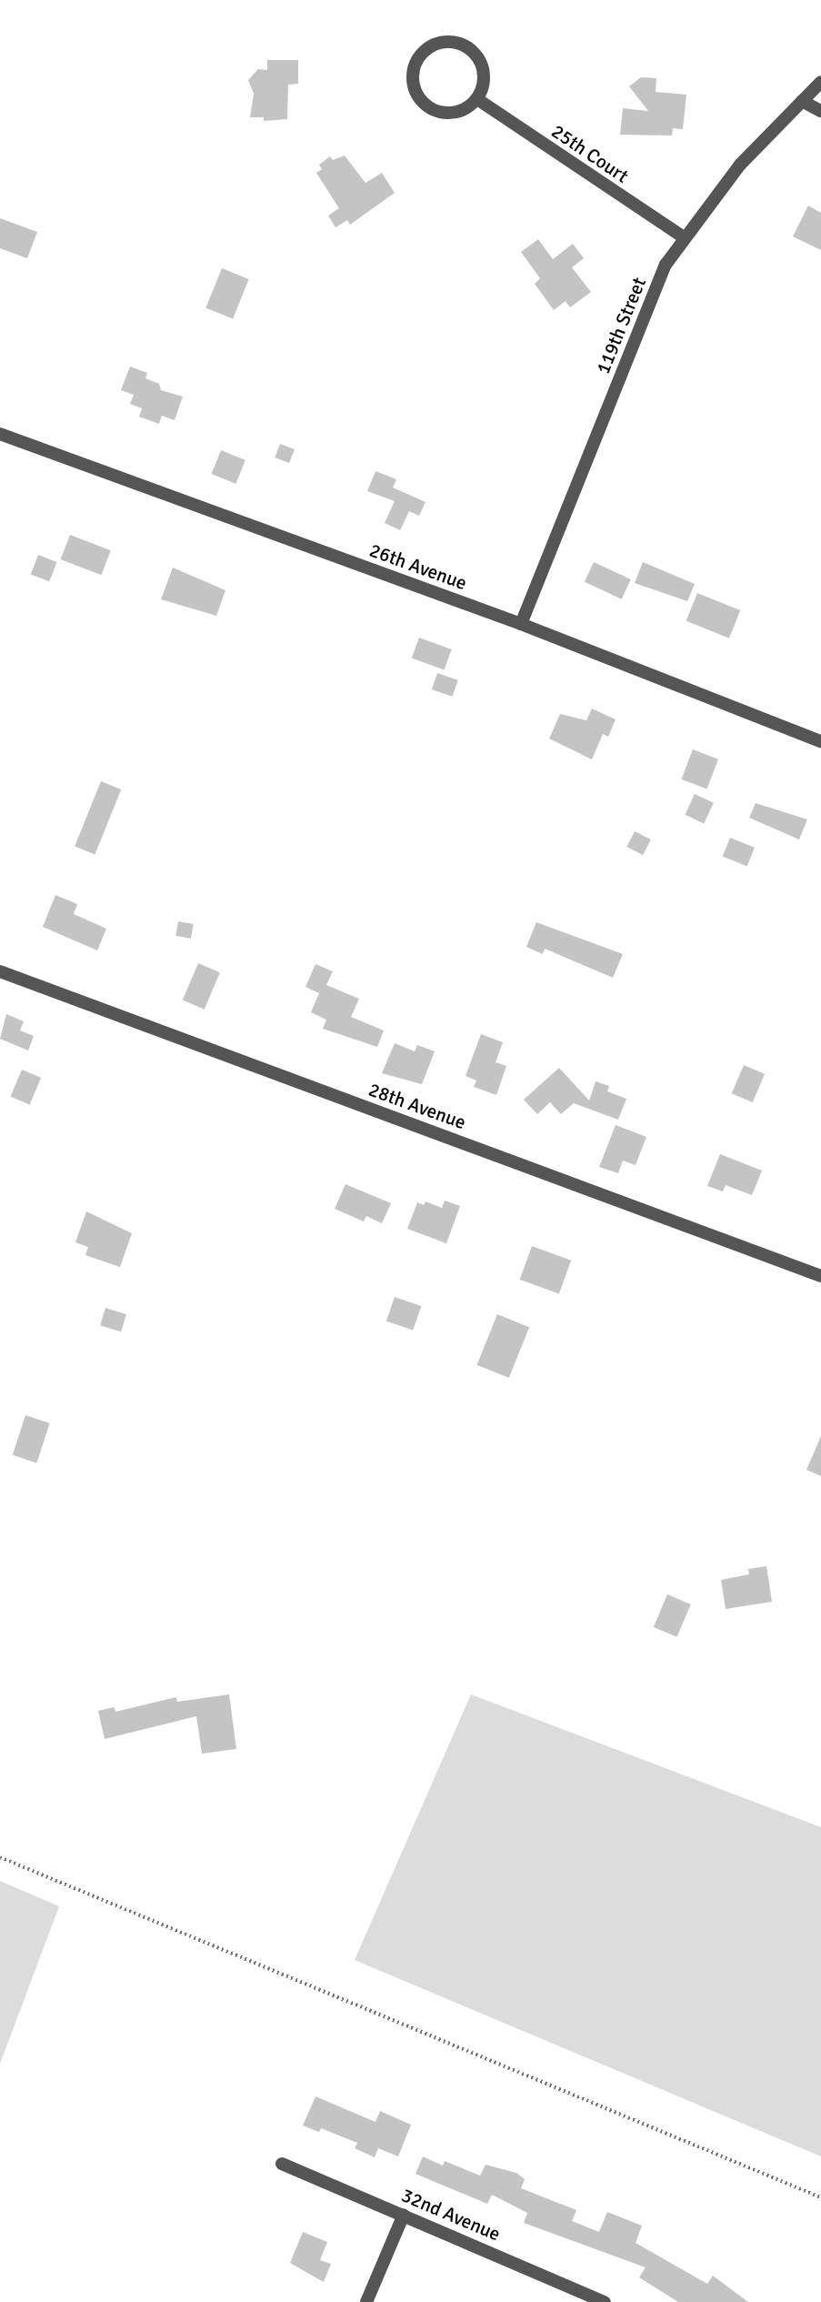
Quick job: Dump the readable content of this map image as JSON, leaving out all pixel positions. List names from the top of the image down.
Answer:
{
  "streets": {
    "street": [
      "25th Court",
      "119th Street",
      "26th Avenue",
      "28th Avenue",
      "32nd Avenue"
    ]
  },
  "crossings": [
    ["25th Court", "119th Street"],
    ["119th Street", "26th Avenue"]
  ]
}
